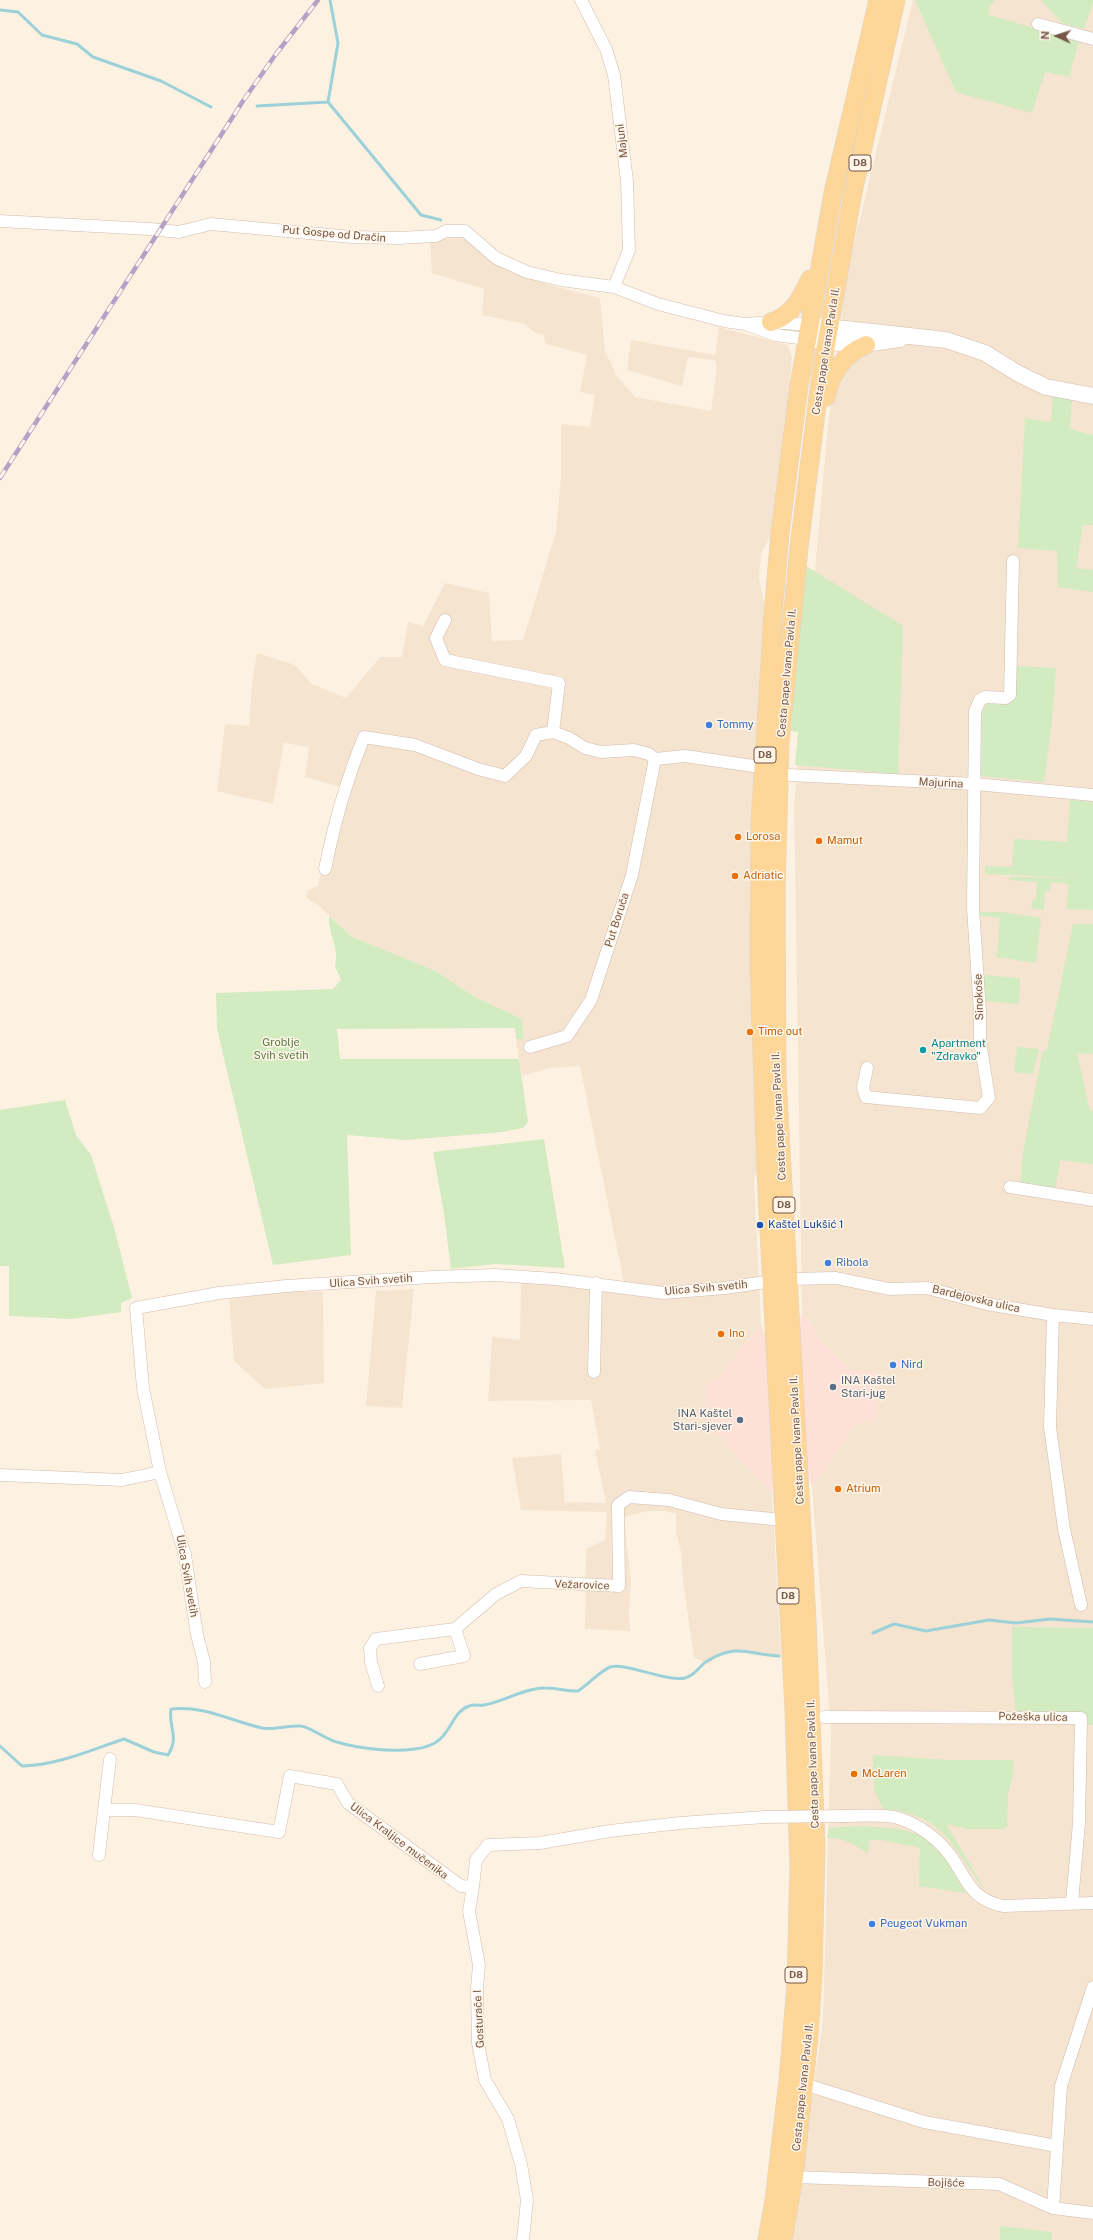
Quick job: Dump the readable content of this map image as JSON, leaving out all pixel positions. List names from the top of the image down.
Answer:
{
  "streets": {
    "main road": ["D8", "Cesta pape Ivana Pavla II."],
    "street": [
      "Majuni",
      "Put Gospe od Dračin",
      "Majurina",
      "Put Boruča",
      "Sinokoše",
      "Ulica Svih svetih",
      "Bardejovska ulica",
      "Vežarovice",
      "Požeška ulica",
      "Ulica Kraljice mučenika",
      "Gosturače I",
      "Bojišće"
    ]
  },
  "crossings": [
    ["Majuni", "Put Gospe od Dračin"],
    ["Put Gospe od Dračin", "Cesta pape Ivana Pavla II."],
    ["Cesta pape Ivana Pavla II.", "Ulica Svih svetih"],
    ["Cesta pape Ivana Pavla II.", "Bardejovska ulica"],
    ["Cesta pape Ivana Pavla II.", "Vežarovice"],
    ["Cesta pape Ivana Pavla II.", "Bojišće"],
    ["Majurina", "Sinokoše"],
    ["Ulica Svih svetih", "Bardejovska ulica"],
    ["Ulica Kraljice mučenika", "Gosturače I"]
  ],
  "parks": ["Groblje Svih svetih"],
  "places": [
    "Tommy",
    "Lorosa",
    "Mamut",
    "Adriatic",
    "Time out",
    "Apartment \"Zdravko\"",
    "Kaštel Lukšić 1",
    "Ribola",
    "Ino",
    "Nird",
    "INA Kaštel Stari-jug",
    "INA Kaštel Stari-sjever",
    "Atrium",
    "McLaren",
    "Peugeot Vukman"
  ],
  "north": "left"
}
